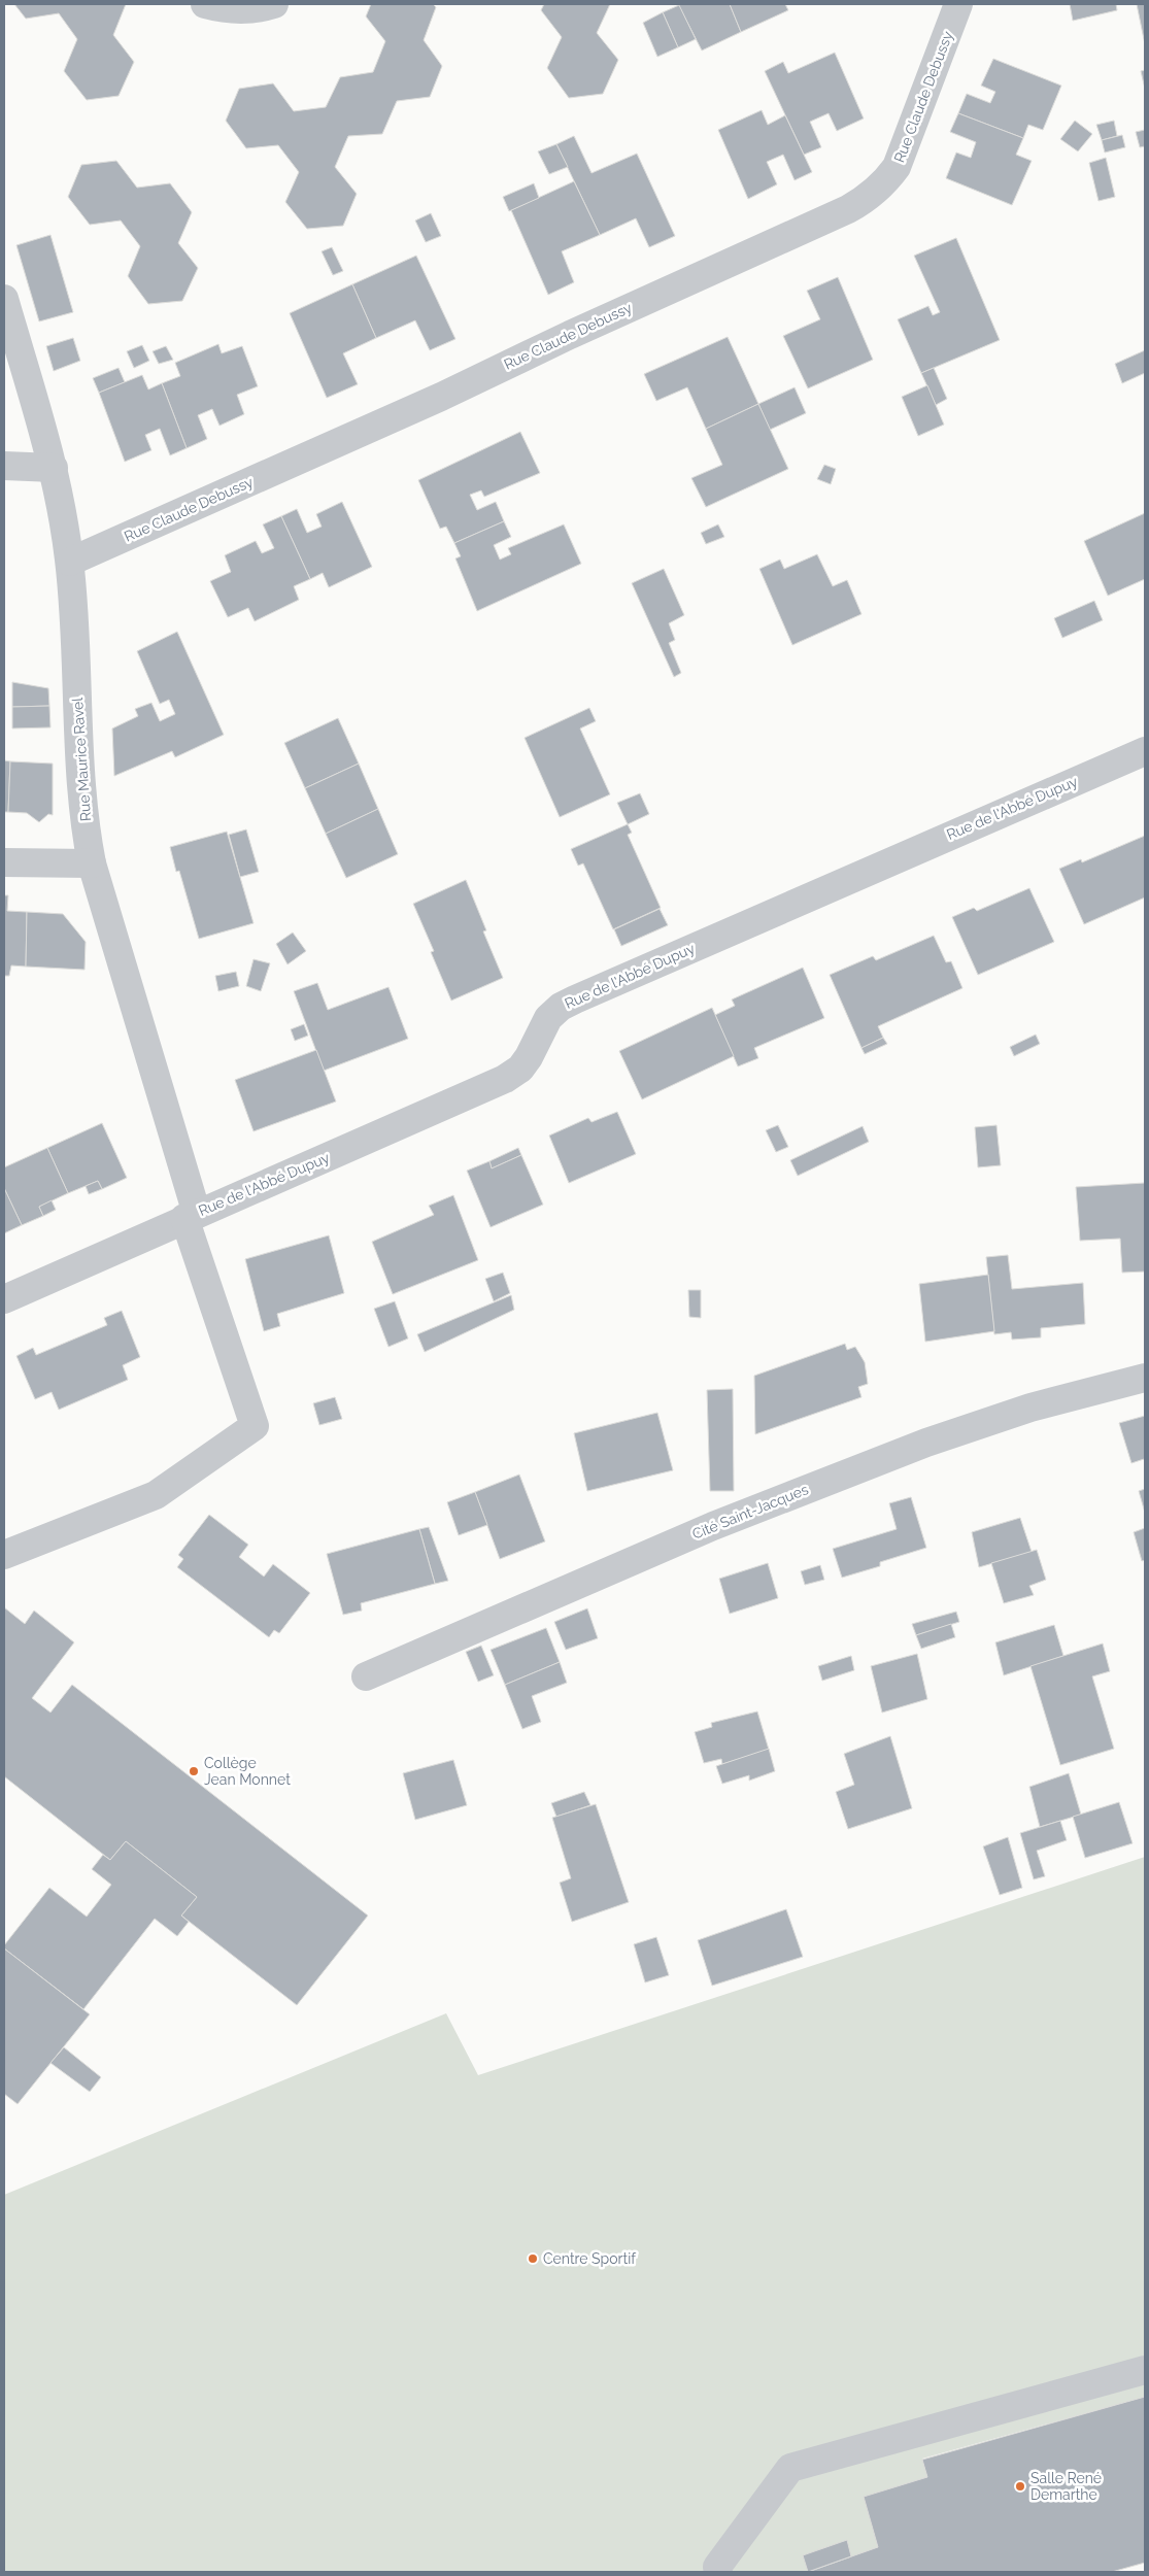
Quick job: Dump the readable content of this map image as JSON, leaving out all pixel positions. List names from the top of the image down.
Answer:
{
  "streets": {
    "street": [
      "Rue Claude Debussy",
      "Rue Maurice Ravel",
      "Rue de l'Abbé Dupuy",
      "Cité Saint-Jacques"
    ]
  },
  "crossings": [
    ["Rue Claude Debussy", "Rue Maurice Ravel"],
    ["Rue Maurice Ravel", "Rue de l'Abbé Dupuy"]
  ],
  "places": ["Collège Jean Monnet", "Centre Sportif", "Salle René Demarthe"]
}
